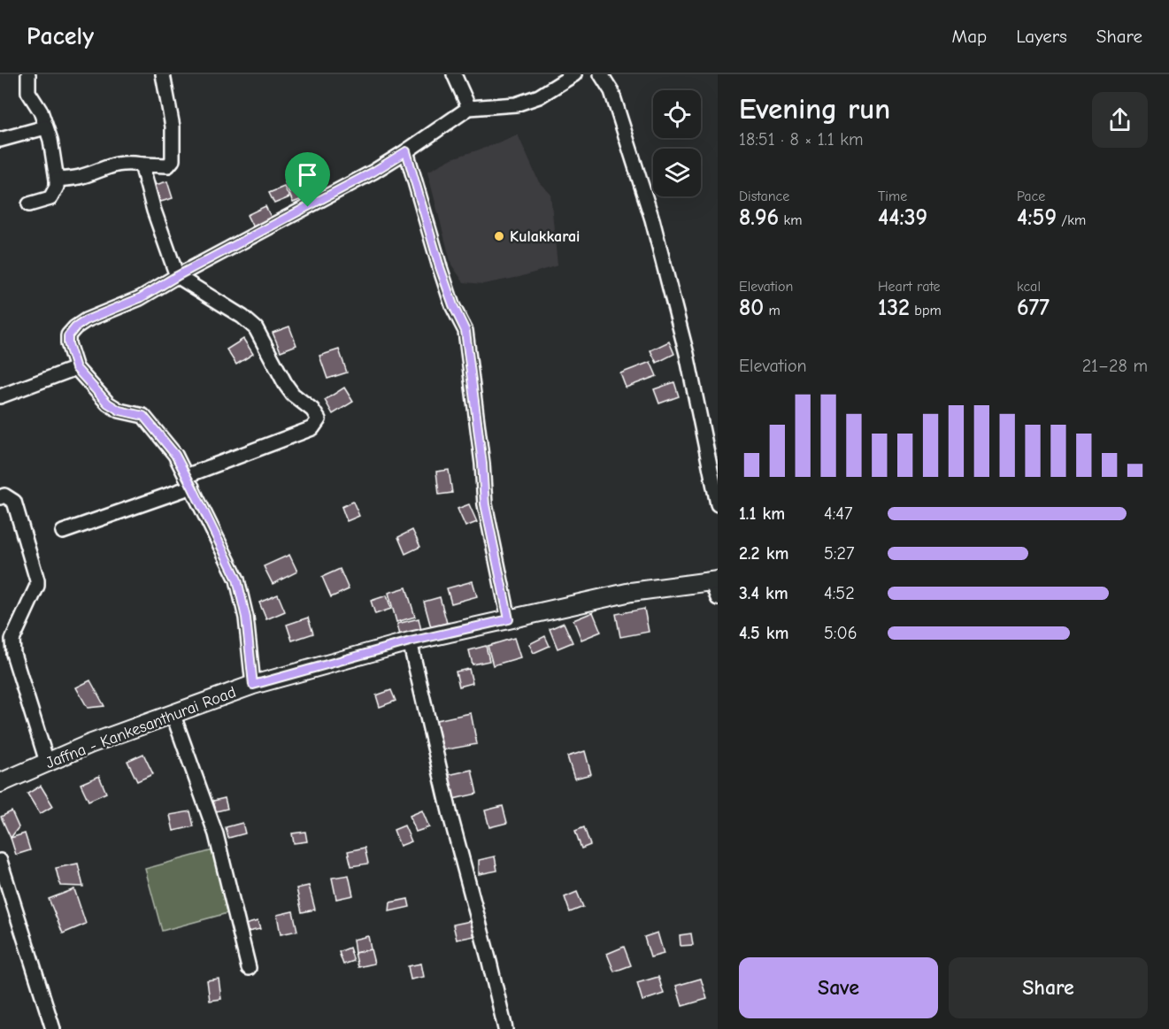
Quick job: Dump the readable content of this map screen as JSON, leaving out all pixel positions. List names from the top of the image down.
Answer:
{
  "streets": {
    "main road": ["Jaffna - Kankesanthurai Road"]
  },
  "places": ["Kulakkarai"],
  "page": {
    "header": "Pacely",
    "nav": ["Map", "Layers", "Share"],
    "heading": ["Evening run", "18:51 · 8 × 1.1 km"],
    "stats": [
      ["Distance", "8.96 km"],
      ["Time", "44:39"],
      ["Pace", "4:59 /km"],
      ["Elevation", "80 m"],
      ["Heart rate", "132 bpm"],
      ["kcal", "677"]
    ],
    "chart": ["Elevation", "21–28 m"],
    "list": [
      {
        "name": "1.1 km",
        "note": "4:47"
      },
      {
        "name": "2.2 km",
        "note": "5:27"
      },
      {
        "name": "3.4 km",
        "note": "4:52"
      },
      {
        "name": "4.5 km",
        "note": "5:06"
      }
    ],
    "buttons": ["Save", "Share"]
  }
}
